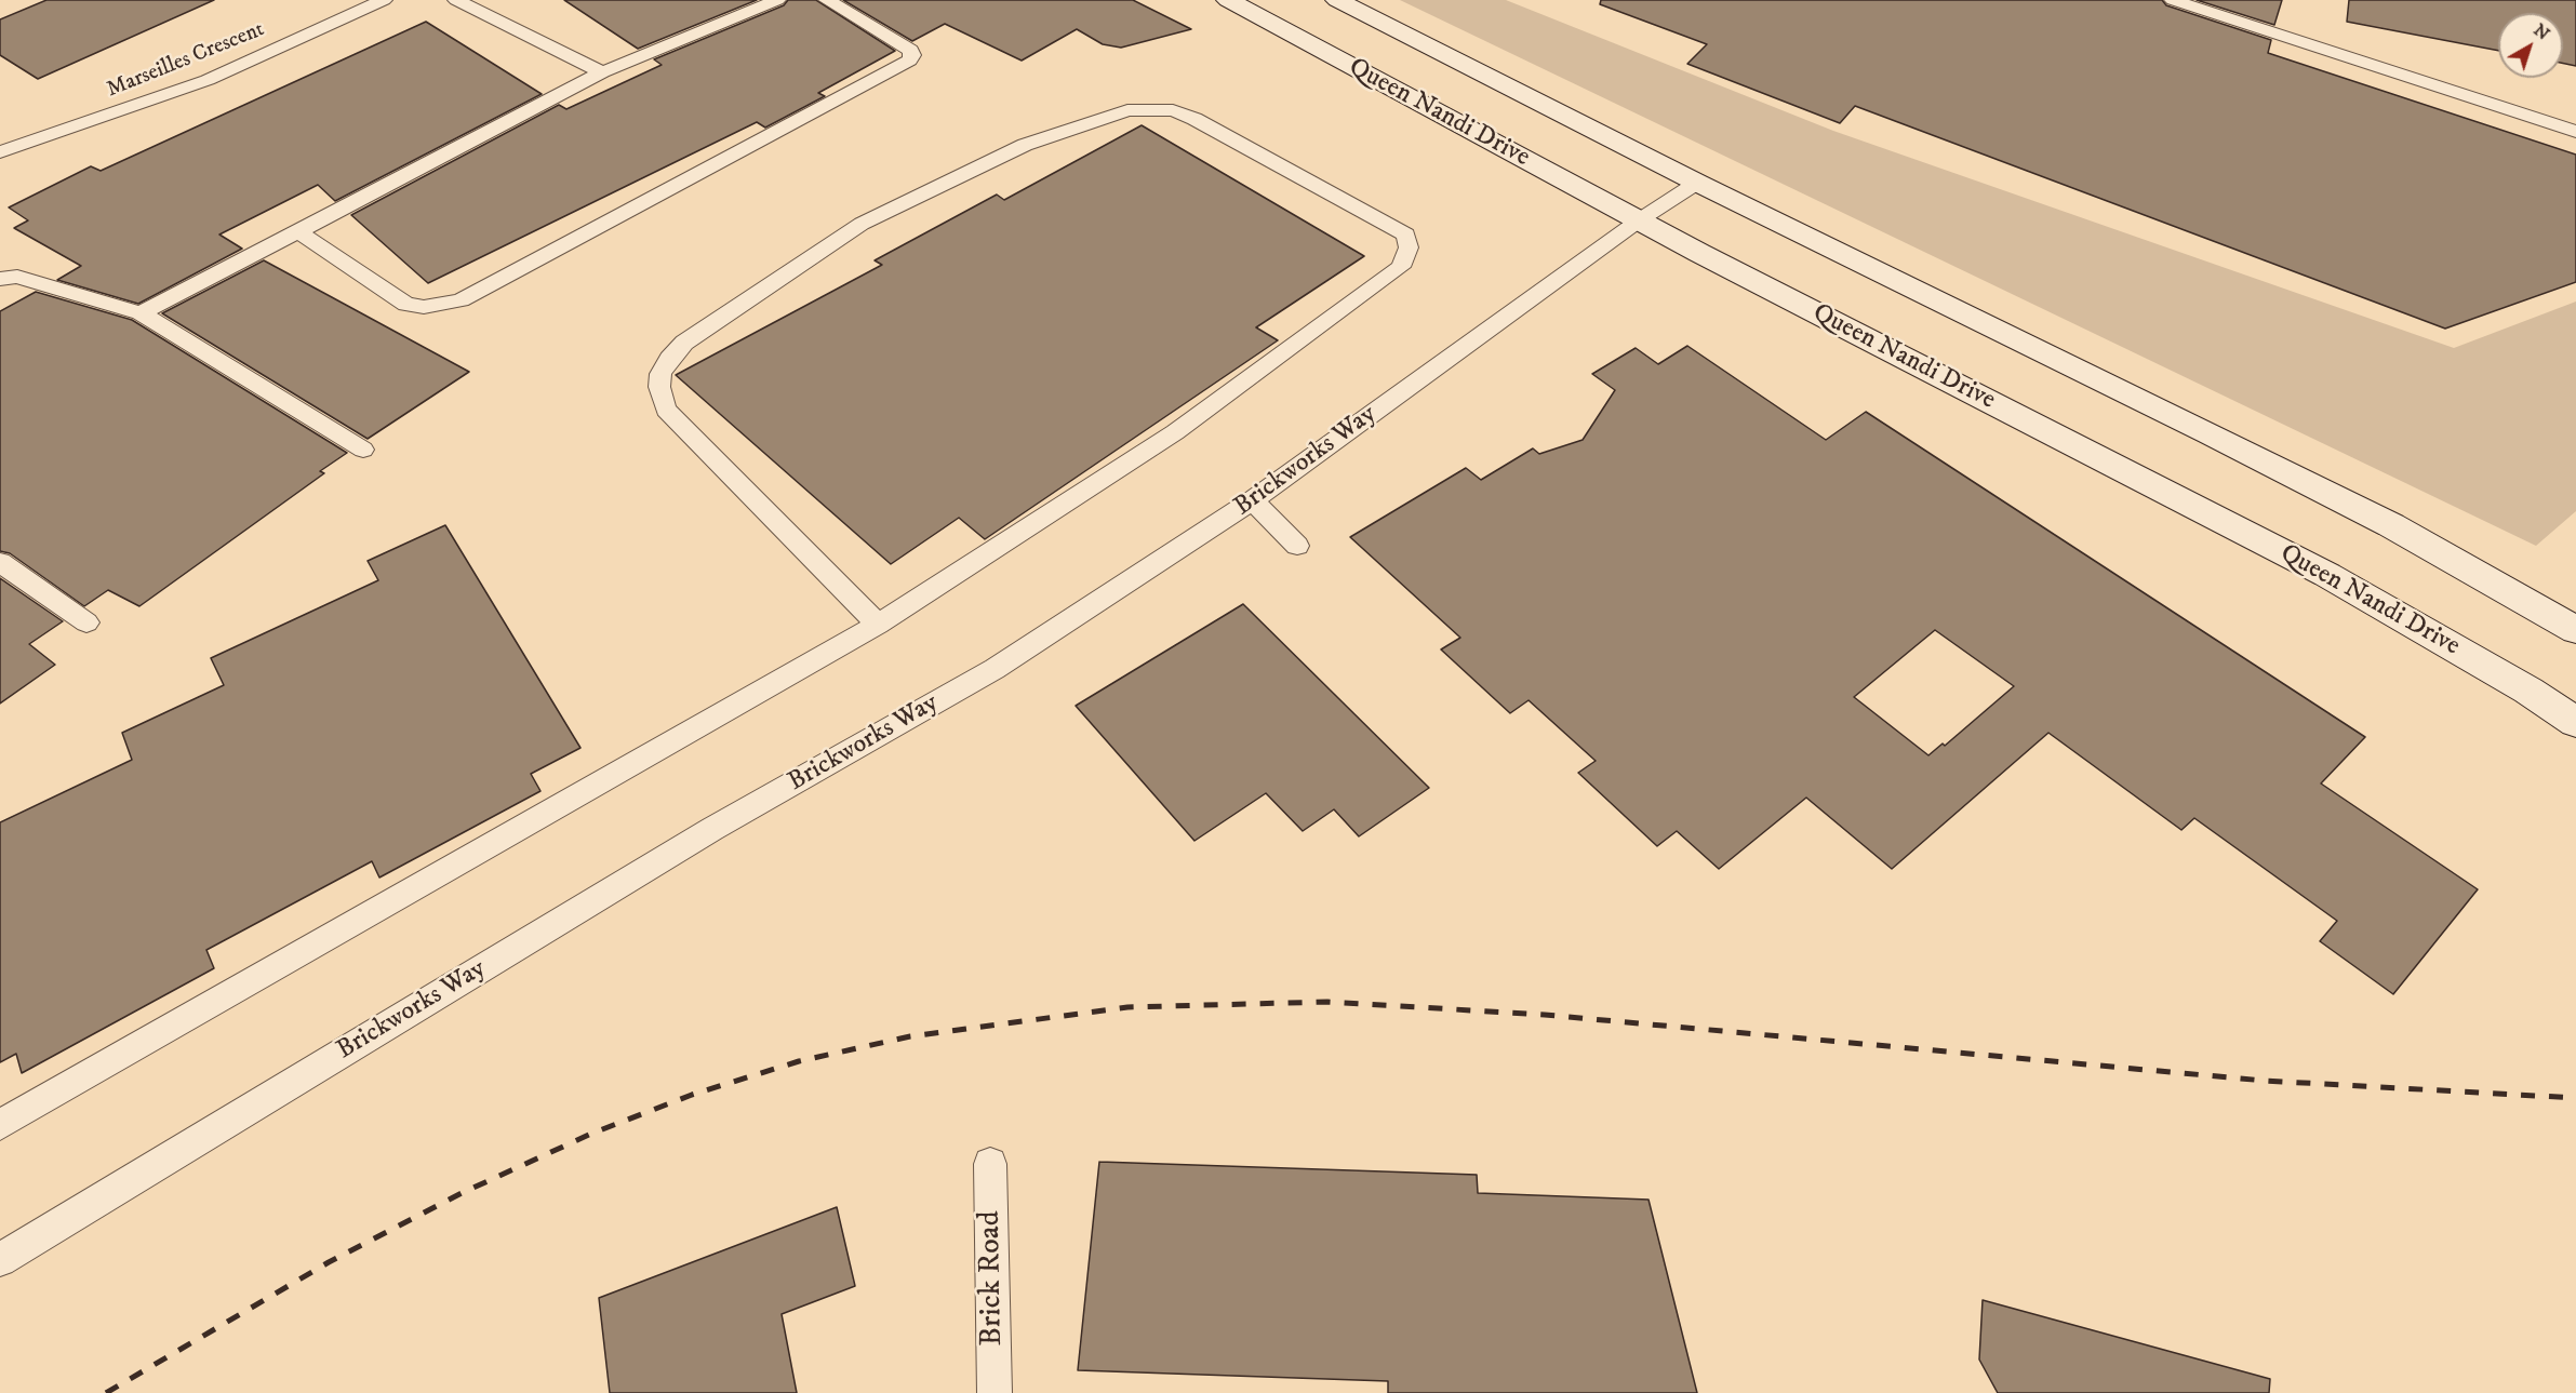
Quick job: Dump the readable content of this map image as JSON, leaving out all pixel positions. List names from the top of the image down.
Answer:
{
  "streets": {
    "main road": ["Queen Nandi Drive"],
    "lane": ["Marseilles Crescent", "Brickworks Way", "Brick Road"]
  },
  "crossings": [
    ["Queen Nandi Drive", "Brickworks Way"]
  ],
  "north": "top right"
}
